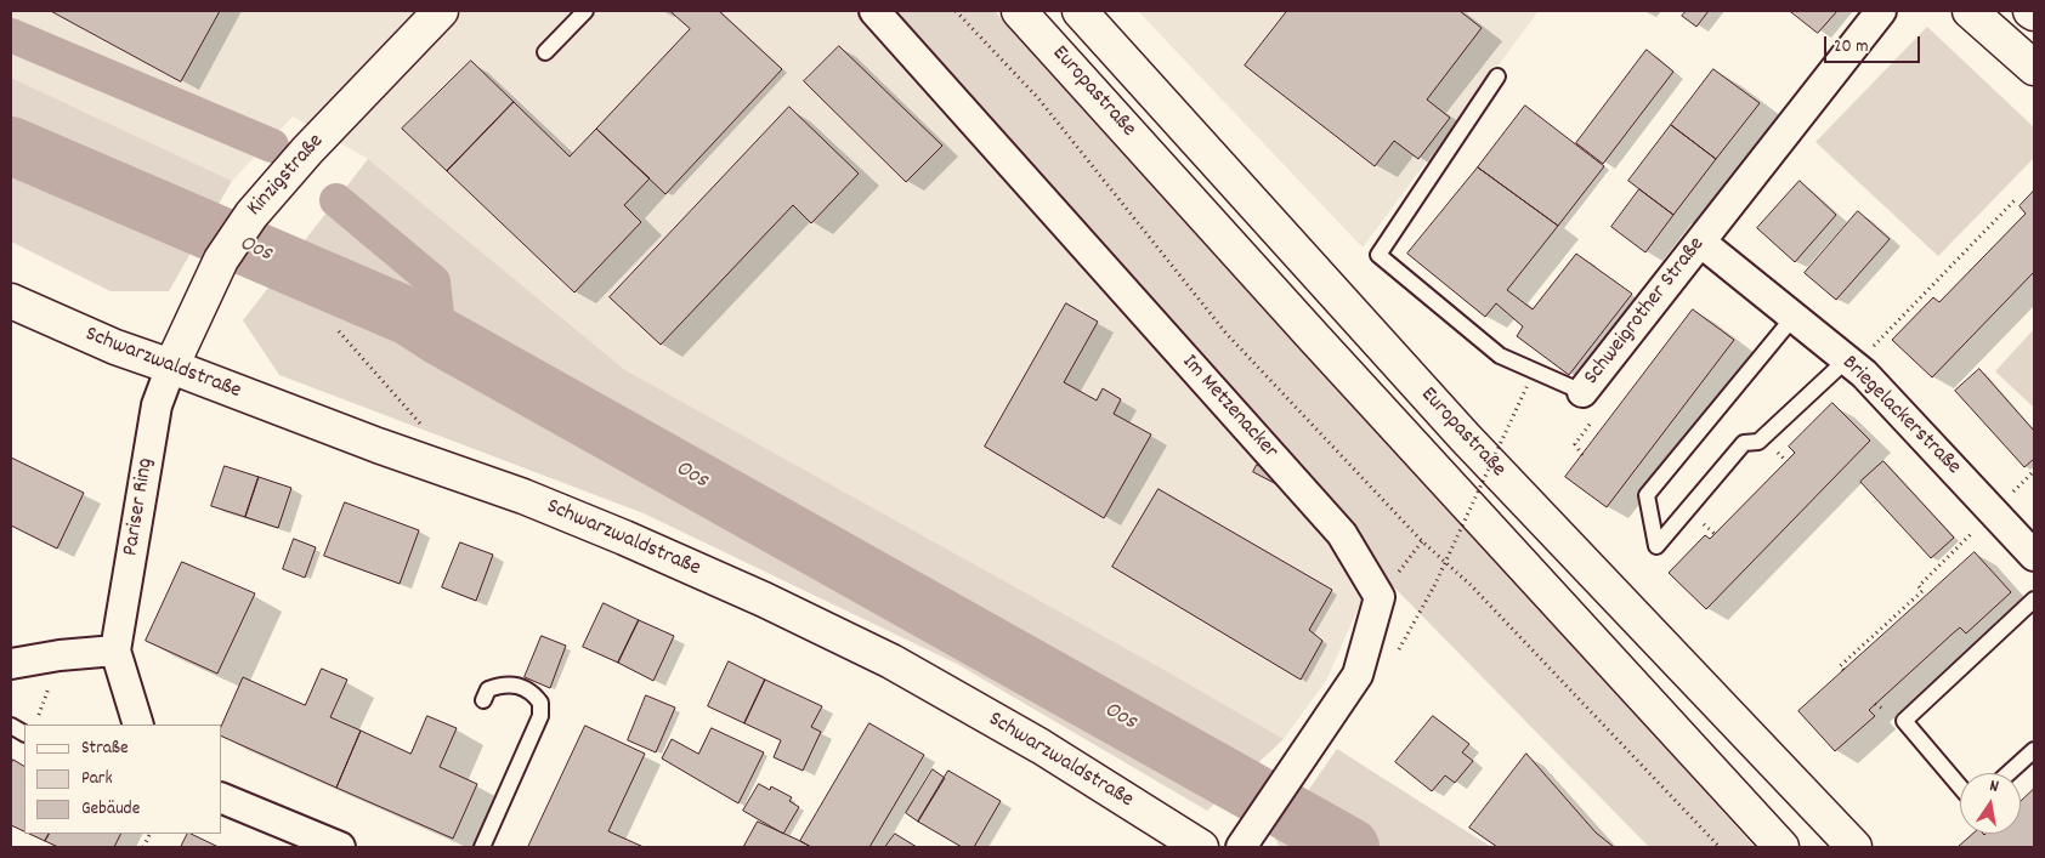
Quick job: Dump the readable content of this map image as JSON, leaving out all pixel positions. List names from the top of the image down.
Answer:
{
  "streets": {
    "main road": ["Europastraße", "Kinzigstraße", "Schwarzwaldstraße"],
    "street": [
      "Schweigrother Straße",
      "Im Metzenacker",
      "Briegelackerstraße",
      "Pariser Ring"
    ]
  },
  "crossings": [
    ["Kinzigstraße", "Schwarzwaldstraße"],
    ["Kinzigstraße", "Pariser Ring"],
    ["Schweigrother Straße", "Briegelackerstraße"],
    ["Schwarzwaldstraße", "Pariser Ring"]
  ],
  "water": ["Oos"],
  "legend": ["Straße", "Park", "Gebäude"],
  "scale_bar": "20 m",
  "north": "top"
}
